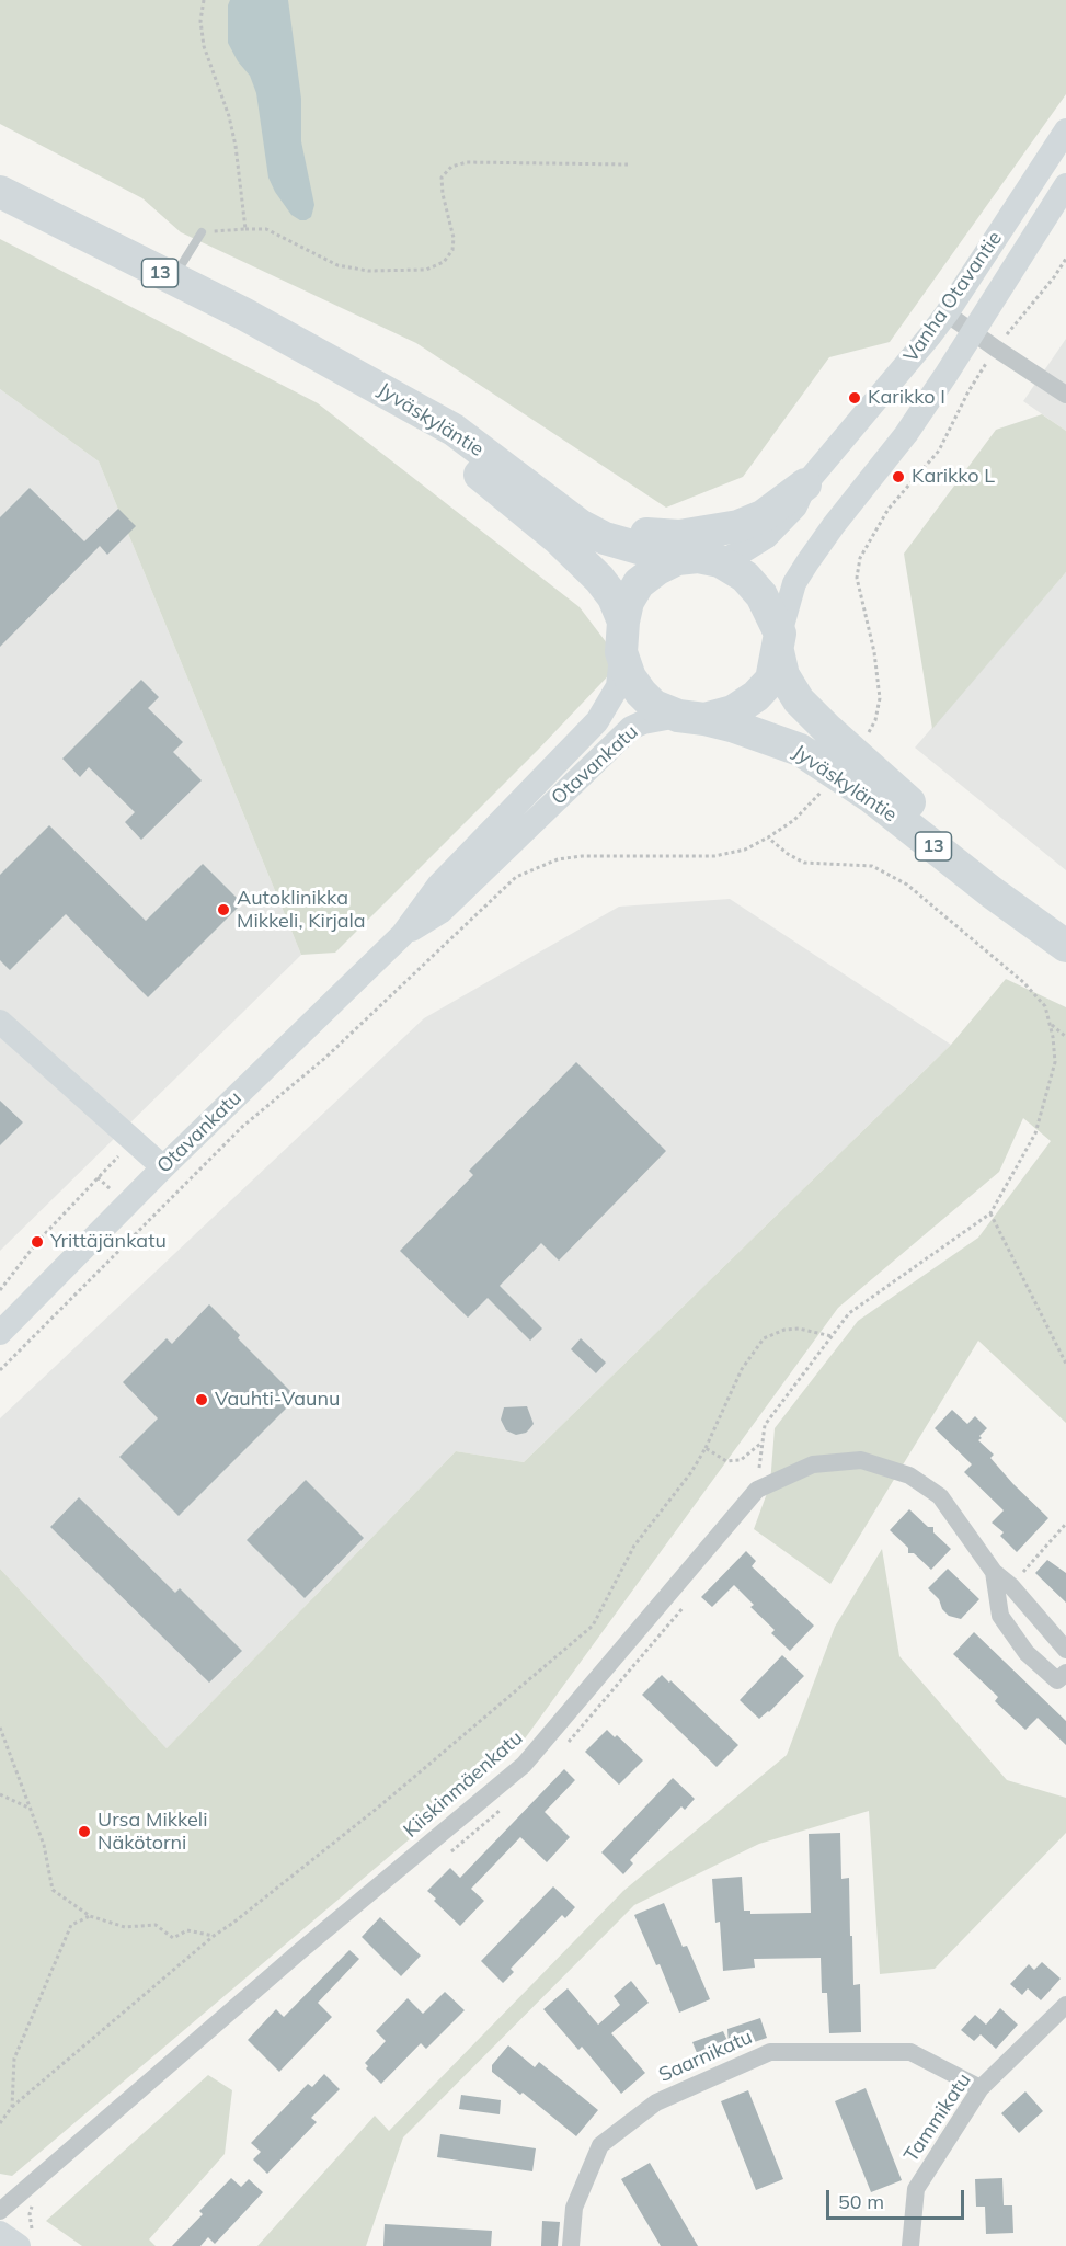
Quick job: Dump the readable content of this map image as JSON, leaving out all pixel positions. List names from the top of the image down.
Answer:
{
  "streets": {
    "highway": ["13", "Jyväskyläntie"],
    "main road": ["Vanha Otavantie", "Otavankatu"],
    "street": ["Kiiskinmäenkatu", "Saarnikatu", "Tammikatu"]
  },
  "crossings": [
    ["13", "Vanha Otavantie"],
    ["13", "Jyväskyläntie"],
    ["13", "Otavankatu"],
    ["Vanha Otavantie", "Jyväskyläntie"],
    ["Vanha Otavantie", "Otavankatu"],
    ["Jyväskyläntie", "Otavankatu"],
    ["Saarnikatu", "Tammikatu"]
  ],
  "places": [
    "Karikko I",
    "Karikko L",
    "Autoklinikka Mikkeli, Kirjala",
    "Yrittäjänkatu",
    "Vauhti-Vaunu",
    "Ursa Mikkeli Näkötorni"
  ],
  "scale_bar": "50 m"
}
